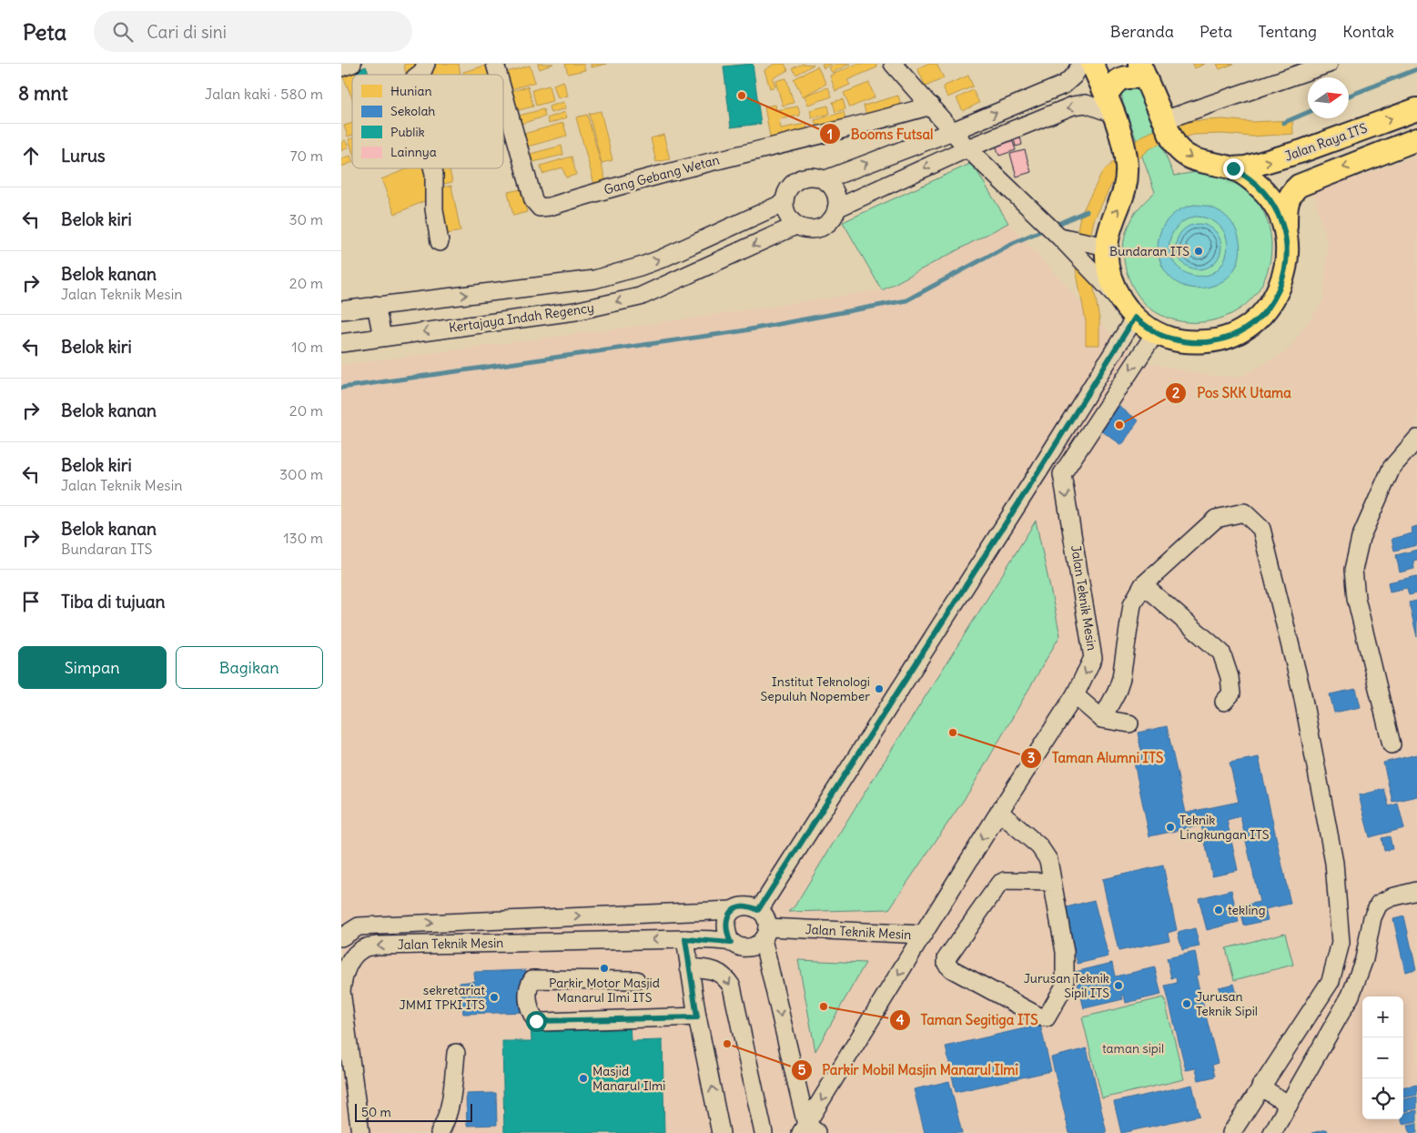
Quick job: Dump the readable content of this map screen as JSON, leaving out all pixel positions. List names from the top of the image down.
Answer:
{
  "streets": {
    "main road": ["Jalan Raya ITS"],
    "street": ["Gang Gebang Wetan", "Kertajaya Indah Regency", "Jalan Teknik Mesin"]
  },
  "one_way": ["Jalan Raya ITS"],
  "parks": ["taman sipil"],
  "places": [
    "Booms Futsal",
    "Bundaran ITS",
    "Pos SKK Utama",
    "Institut Teknologi Sepuluh Nopember",
    "Taman Alumni ITS",
    "Teknik Lingkungan ITS",
    "tekling",
    "Parkir Motor Masjid Manarul Ilmi ITS",
    "Jurusan Teknik Sipil ITS",
    "sekretariat JMMI TPKI ITS",
    "Jurusan Teknik Sipil",
    "Taman Segitiga ITS",
    "Parkir Mobil Masjin Manarul Ilmi",
    "Masjid Manarul Ilmi"
  ],
  "legend": [
    "Hunian",
    "Sekolah",
    "Publik",
    "Lainnya"
  ],
  "scale_bar": "50 m",
  "north": "right",
  "page": {
    "header": "Peta",
    "search": "Cari di sini",
    "nav": [
      "Beranda",
      "Peta",
      "Tentang",
      "Kontak"
    ],
    "heading": ["8 mnt", "Jalan kaki · 580 m"],
    "list": [
      ["Lurus", "70 m"],
      ["Belok kiri", "30 m"],
      ["Belok kanan", "Jalan Teknik Mesin", "20 m"],
      ["Belok kiri", "10 m"],
      ["Belok kanan", "20 m"],
      ["Belok kiri", "Jalan Teknik Mesin", "300 m"],
      ["Belok kanan", "Bundaran ITS", "130 m"],
      "Tiba di tujuan"
    ],
    "buttons": ["Simpan", "Bagikan"],
    "map_buttons": ["+", "−"],
    "scale": "50 m"
  }
}
